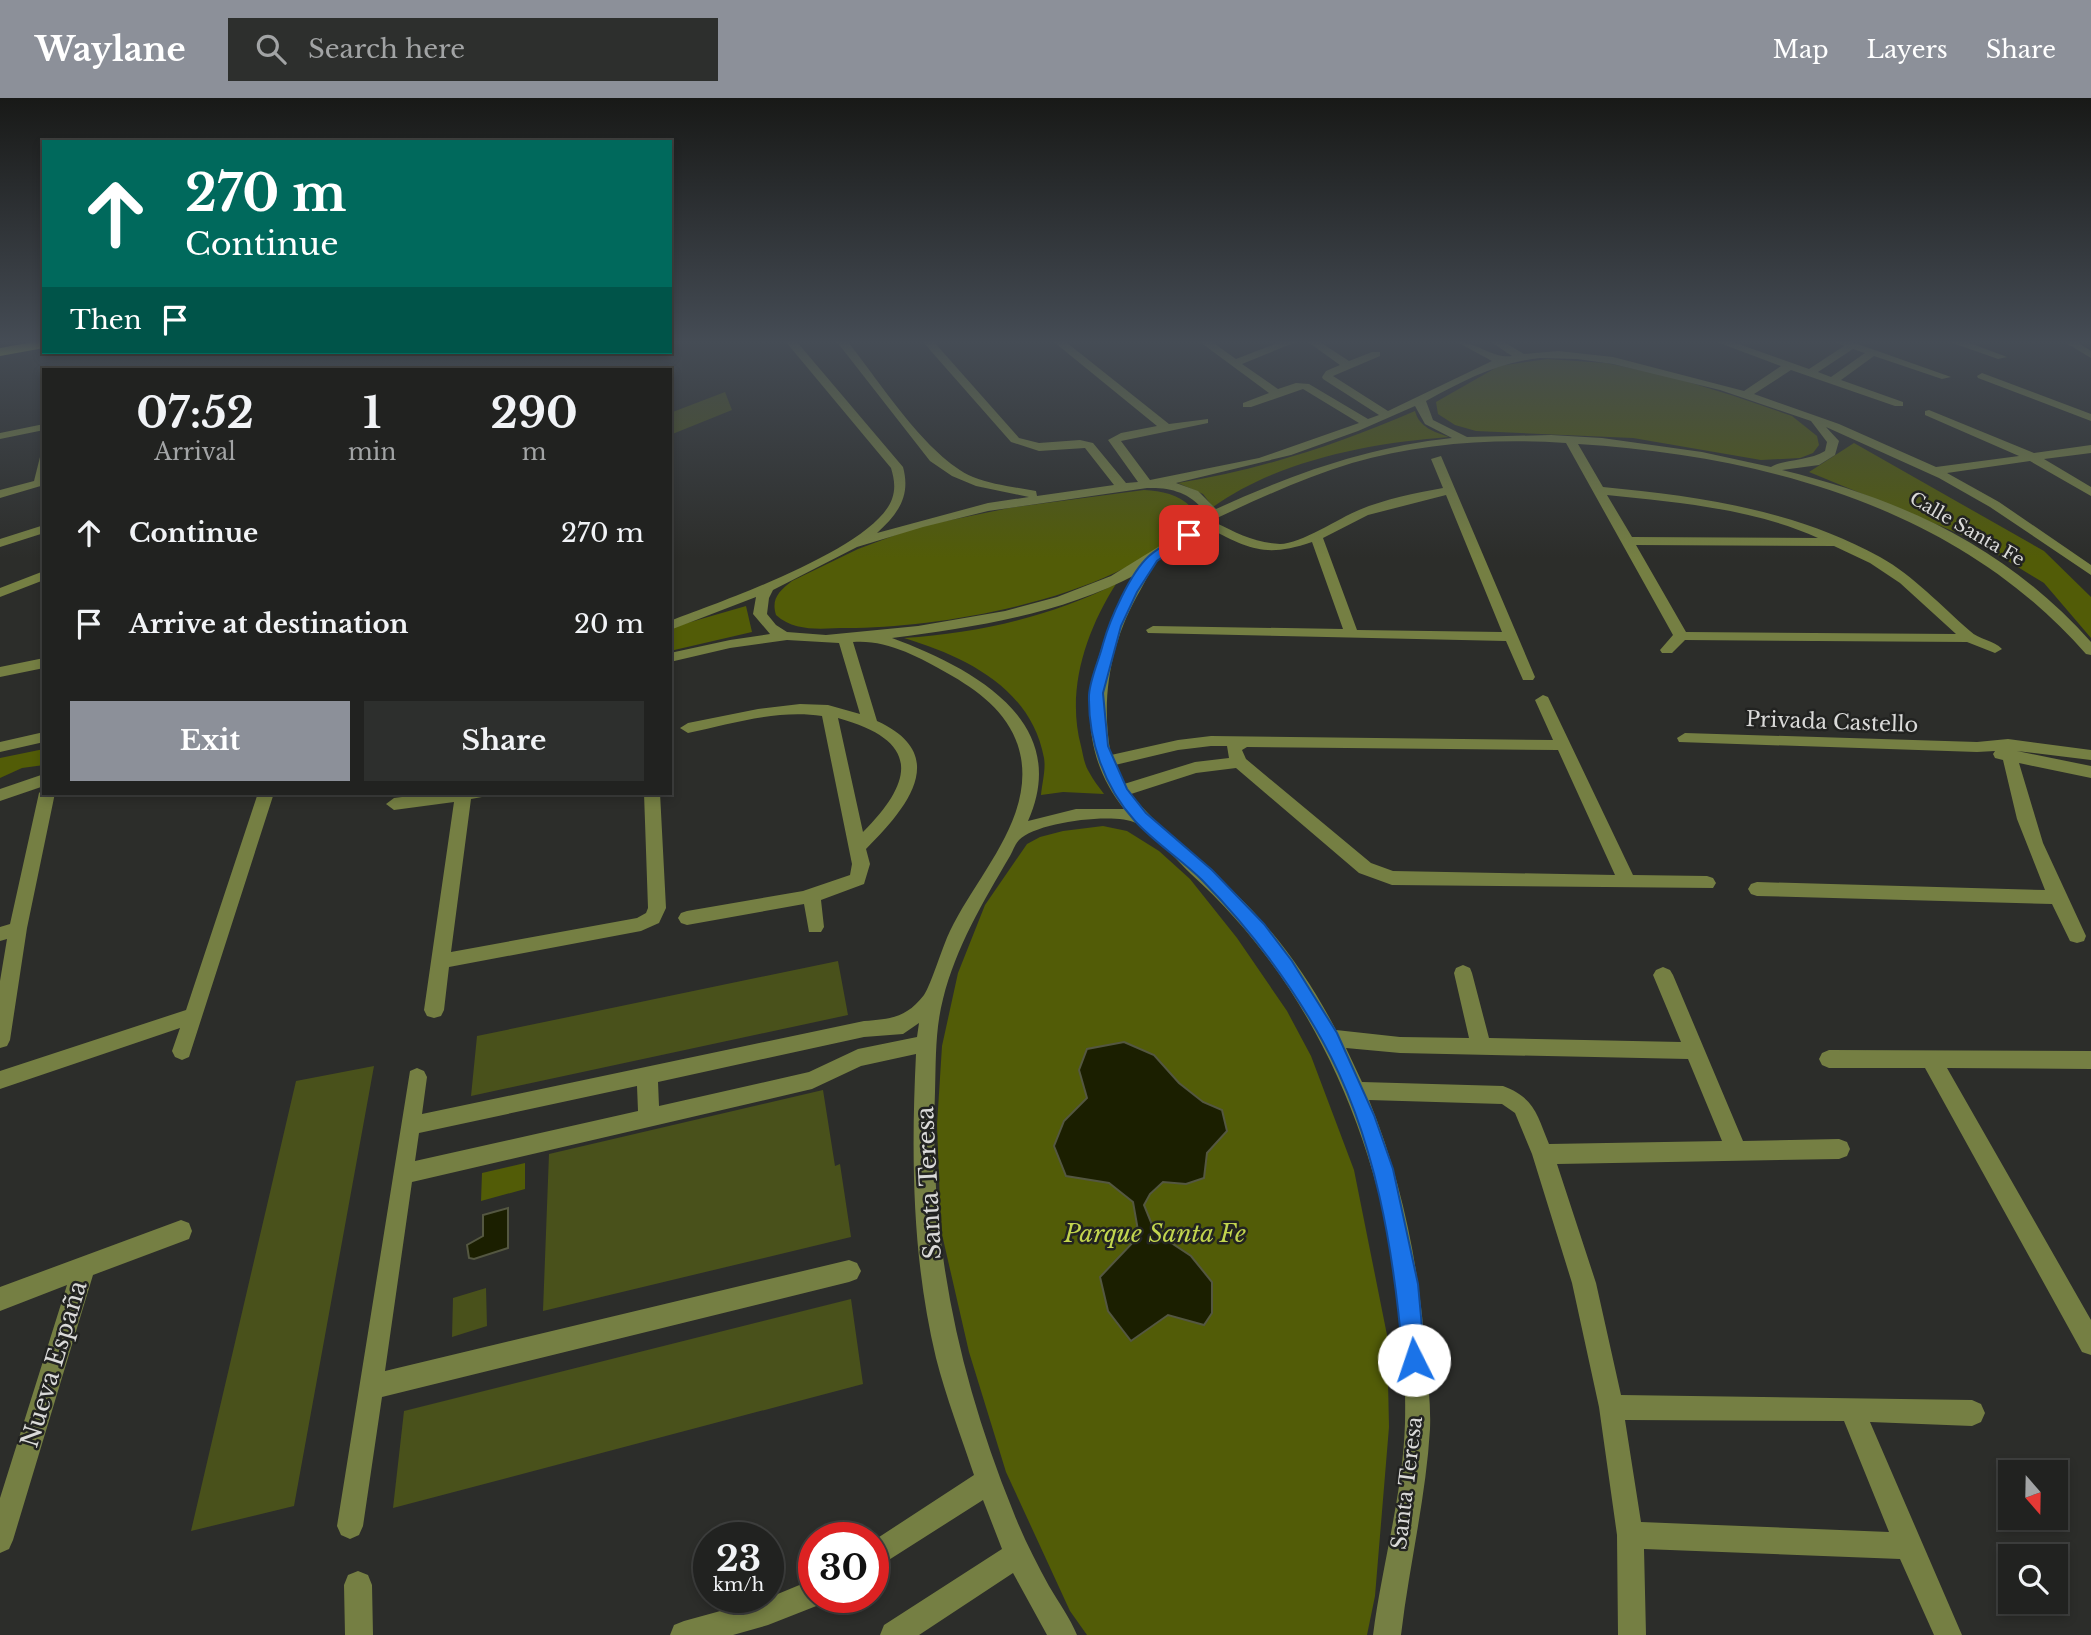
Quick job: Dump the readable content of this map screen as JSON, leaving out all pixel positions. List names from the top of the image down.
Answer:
{
  "streets": {
    "street": [
      "Calle Santa Fe",
      "Privada Castello",
      "Santa Teresa",
      "Nueva España"
    ]
  },
  "crossings": [
    ["Calle Santa Fe", "Santa Teresa"]
  ],
  "parks": ["Parque Santa Fe"],
  "north": "bottom",
  "page": {
    "header": "Waylane",
    "search": "Search here",
    "nav": ["Map", "Layers", "Share"],
    "turn": ["270 m", "Continue"],
    "then": "Then",
    "eta": [
      "07:52",
      "Arrival",
      "1",
      "min",
      "290",
      "m"
    ],
    "list": [
      {
        "name": "Continue",
        "value": "270 m"
      },
      {
        "name": "Arrive at destination",
        "value": "20 m"
      }
    ],
    "buttons": ["Exit", "Share"],
    "speed": "23 km/h",
    "limit": "30"
  }
}
